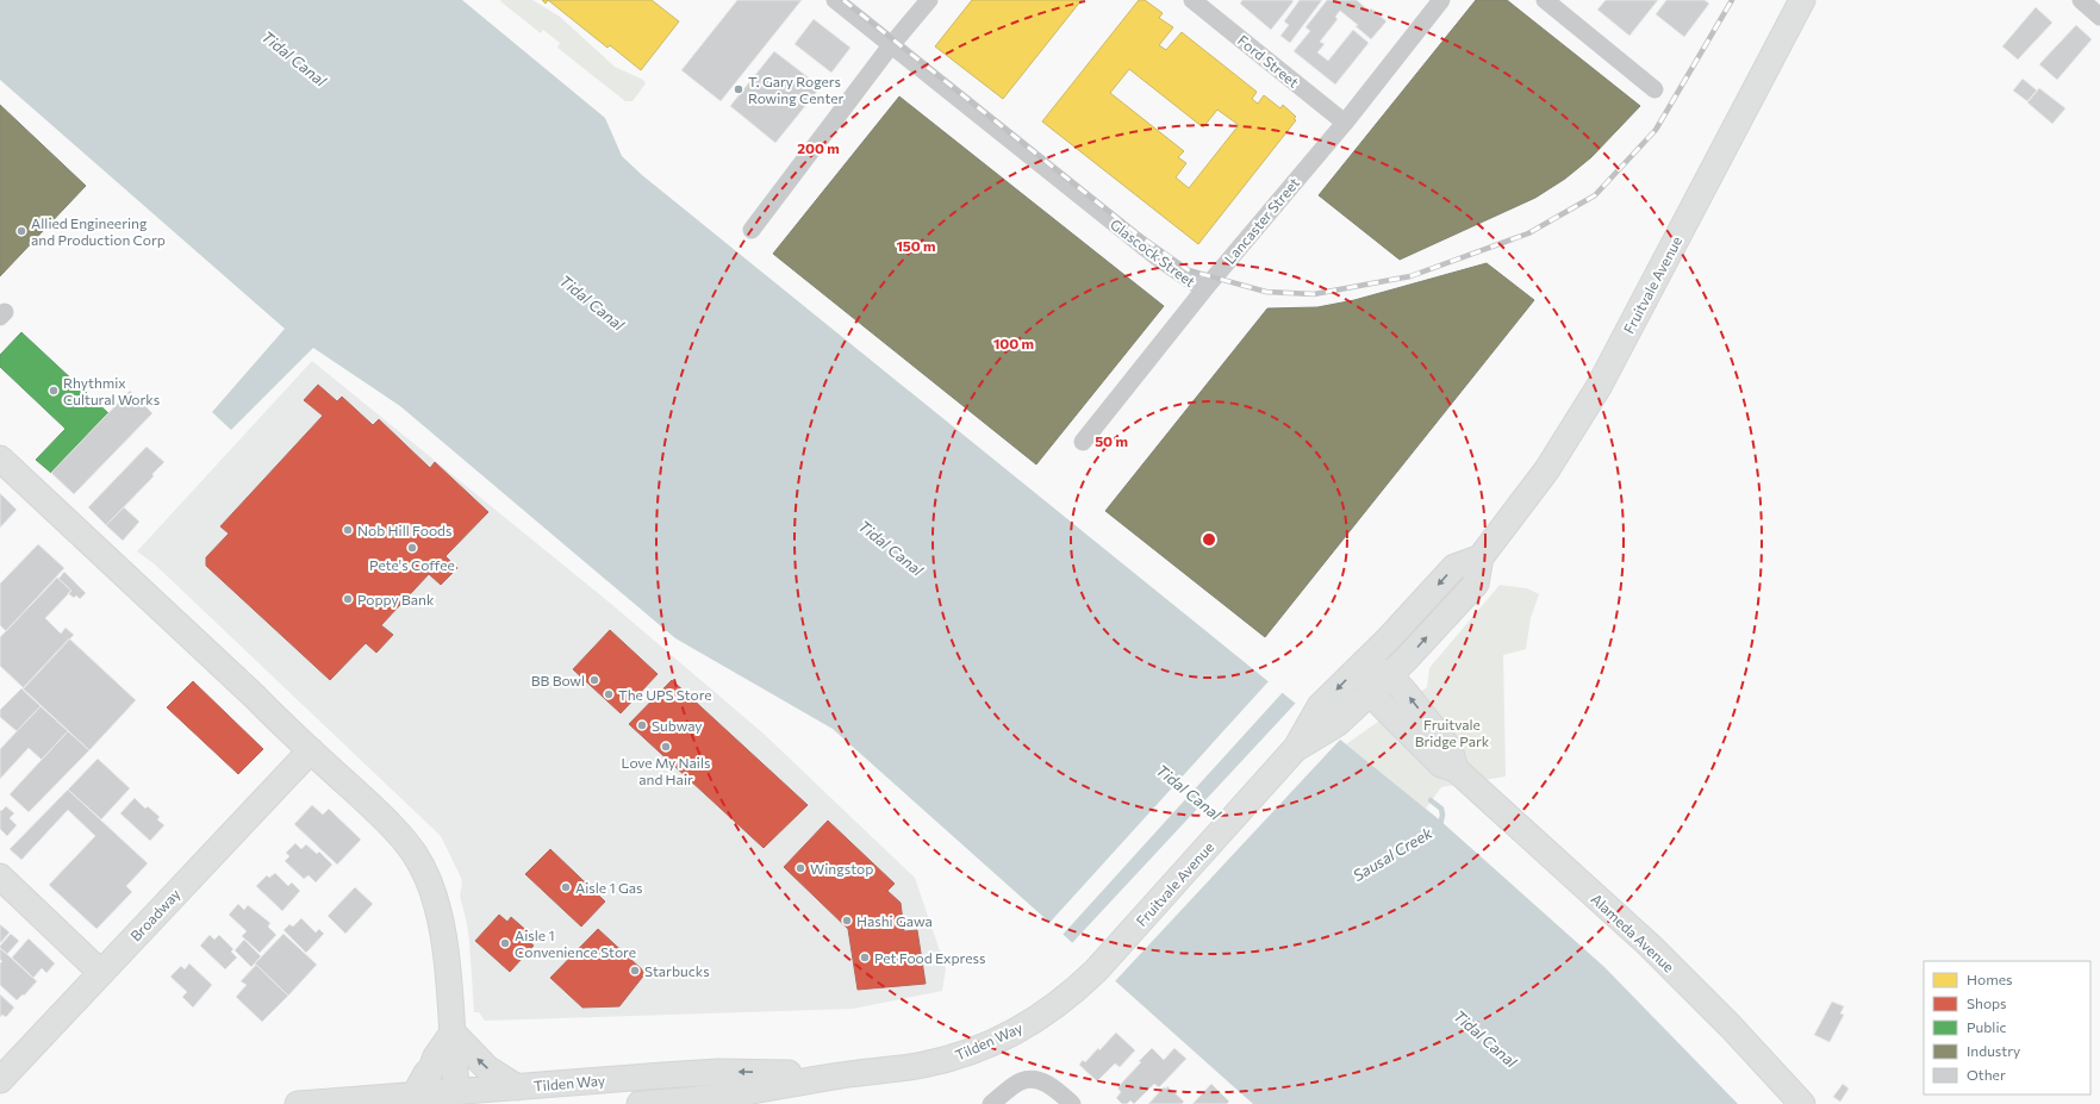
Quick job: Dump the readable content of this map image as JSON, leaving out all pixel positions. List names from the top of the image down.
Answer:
{
  "streets": {
    "main road": [
      "Fruitvale Avenue",
      "Broadway",
      "Alameda Avenue",
      "Tilden Way"
    ],
    "street": ["Ford Street", "Lancaster Street", "Glascock Street"]
  },
  "crossings": [
    ["Ford Street", "Lancaster Street"],
    ["Lancaster Street", "Glascock Street"],
    ["Fruitvale Avenue", "Alameda Avenue"],
    ["Fruitvale Avenue", "Tilden Way"]
  ],
  "water": ["Tidal Canal", "Sausal Creek"],
  "parks": ["Fruitvale Bridge Park"],
  "places": [
    "T. Gary Rogers Rowing Center",
    "Allied Engineering and Production Corp",
    "Rhythmix Cultural Works",
    "Nob Hill Foods",
    "Pete's Coffee",
    "Poppy Bank",
    "BB Bowl",
    "The UPS Store",
    "Subway",
    "Love My Nails and Hair",
    "Wingstop",
    "Aisle 1 Gas",
    "Hashi Gawa",
    "Aisle 1 Convenience Store",
    "Pet Food Express",
    "Starbucks"
  ],
  "legend": [
    "Homes",
    "Shops",
    "Public",
    "Industry",
    "Other"
  ],
  "rings": [
    "200 m",
    "150 m",
    "100 m",
    "50 m"
  ]
}
